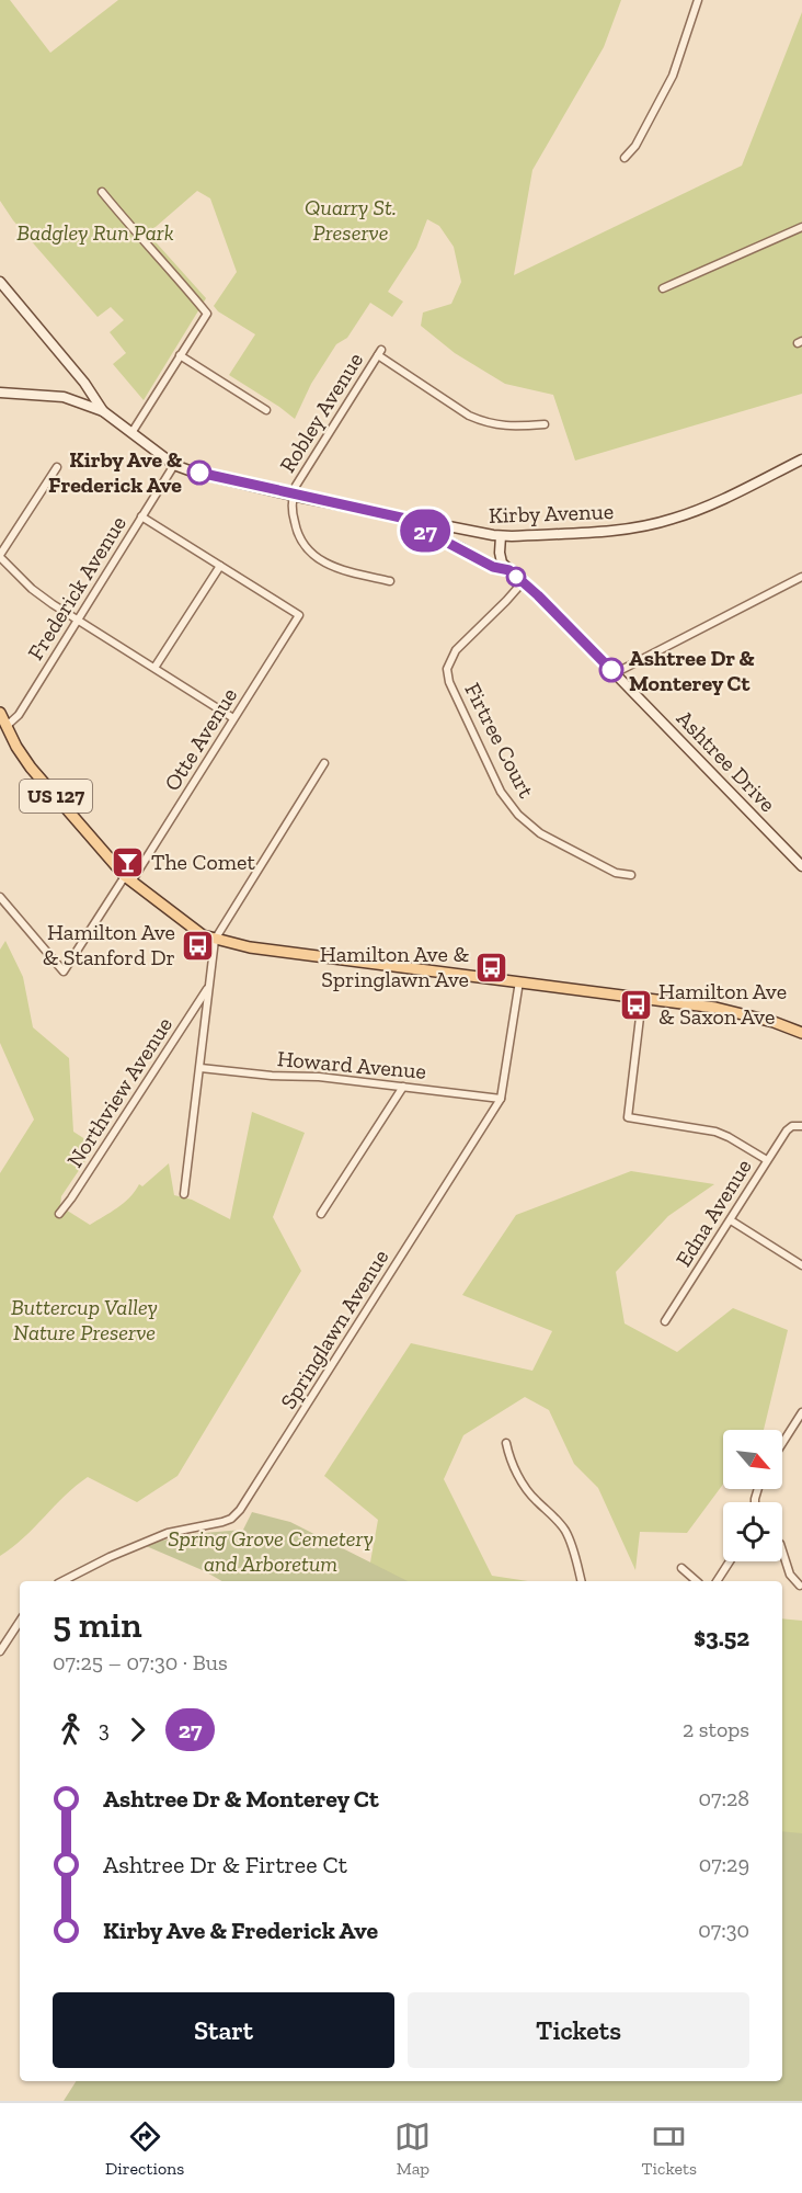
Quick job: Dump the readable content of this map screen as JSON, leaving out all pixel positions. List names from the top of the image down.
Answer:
{
  "streets": {
    "main road": ["US 127"],
    "street": [
      "Robley Avenue",
      "Kirby Avenue",
      "Frederick Avenue",
      "Otte Avenue",
      "Firtree Court",
      "Ashtree Drive",
      "Howard Avenue",
      "Northview Avenue",
      "Edna Avenue",
      "Springlawn Avenue"
    ]
  },
  "crossings": [
    ["Robley Avenue", "Kirby Avenue"],
    ["Kirby Avenue", "Frederick Avenue"],
    ["Frederick Avenue", "US 127"],
    ["Otte Avenue", "US 127"],
    ["Firtree Court", "Ashtree Drive"],
    ["US 127", "Springlawn Avenue"],
    ["Howard Avenue", "Springlawn Avenue"]
  ],
  "parks": [
    "Quarry St. Preserve",
    "Badgley Run Park",
    "Buttercup Valley Nature Preserve",
    "Spring Grove Cemetery and Arboretum"
  ],
  "places": {
    "other": ["Kirby Ave & Frederick Ave", "Ashtree Dr & Monterey Ct"],
    "bar": ["The Comet"],
    "bus stop": ["Hamilton Ave & Stanford Dr", "Hamilton Ave & Springlawn Ave", "Hamilton Ave & Saxon Ave"]
  },
  "lines": ["bus line 27"],
  "north": "bottom right",
  "page": {
    "on_map": "27",
    "heading": ["5 min", "07:25 – 07:30 · Bus", "$3.52"],
    "legs": ["3", "27", "2 stops"],
    "list": [
      {
        "name": "Ashtree Dr & Monterey Ct",
        "value": "07:28"
      },
      {
        "name": "Ashtree Dr & Firtree Ct",
        "value": "07:29"
      },
      {
        "name": "Kirby Ave & Frederick Ave",
        "value": "07:30"
      }
    ],
    "buttons": ["Start", "Tickets"],
    "tabs": ["Directions", "Map", "Tickets"]
  }
}
